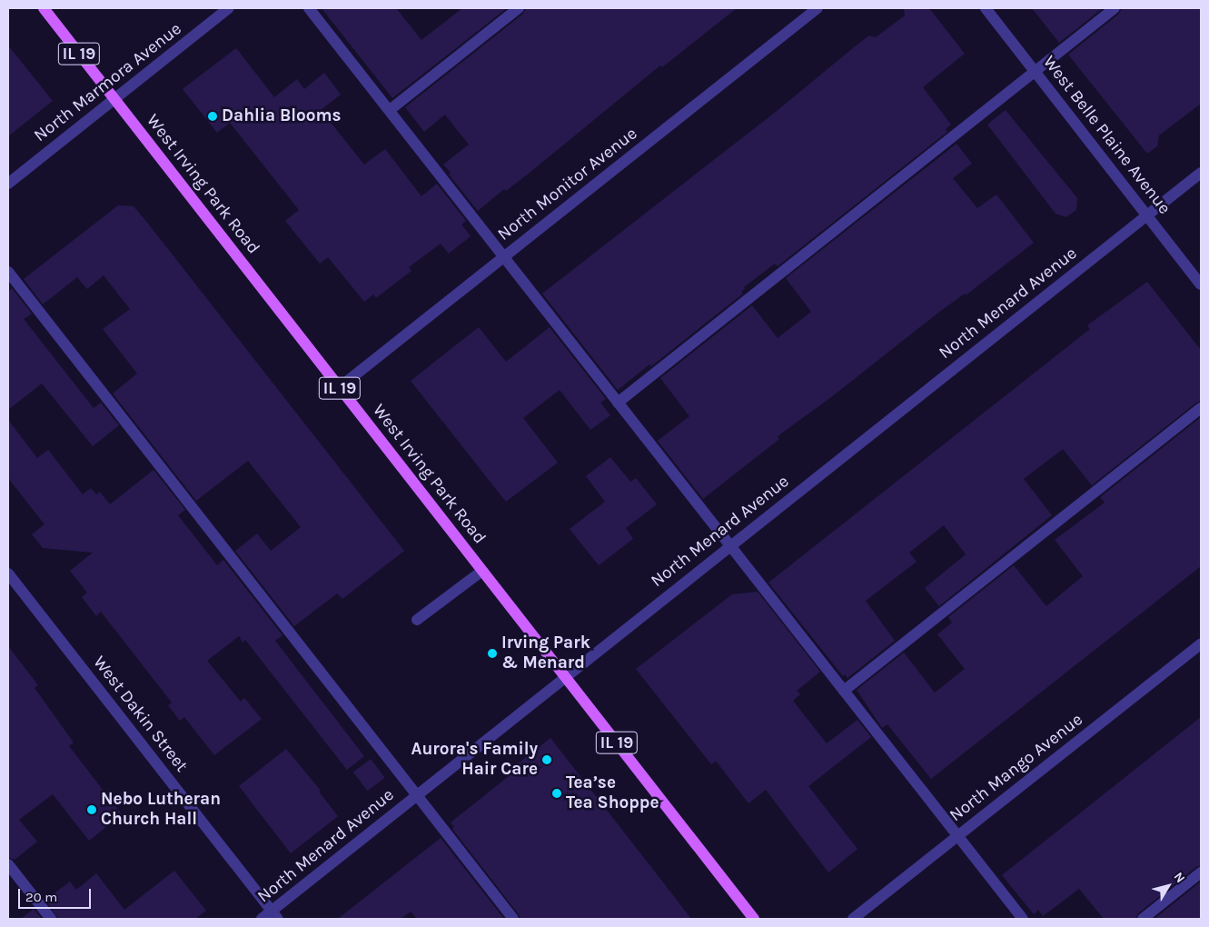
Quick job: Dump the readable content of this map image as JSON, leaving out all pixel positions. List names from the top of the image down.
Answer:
{
  "streets": {
    "main road": ["IL 19", "West Irving Park Road"],
    "street": [
      "North Marmora Avenue",
      "West Belle Plaine Avenue",
      "North Monitor Avenue",
      "North Menard Avenue",
      "West Dakin Street",
      "North Mango Avenue"
    ]
  },
  "crossings": [
    ["North Marmora Avenue", "West Irving Park Road"],
    ["West Belle Plaine Avenue", "North Menard Avenue"],
    ["West Irving Park Road", "North Monitor Avenue"],
    ["West Irving Park Road", "North Menard Avenue"],
    ["North Menard Avenue", "West Dakin Street"]
  ],
  "places": [
    "Dahlia Blooms",
    "Irving Park & Menard",
    "Aurora's Family Hair Care",
    "Tea’se Tea Shoppe",
    "Nebo Lutheran Church Hall"
  ],
  "scale_bar": "20 m",
  "north": "top right"
}
